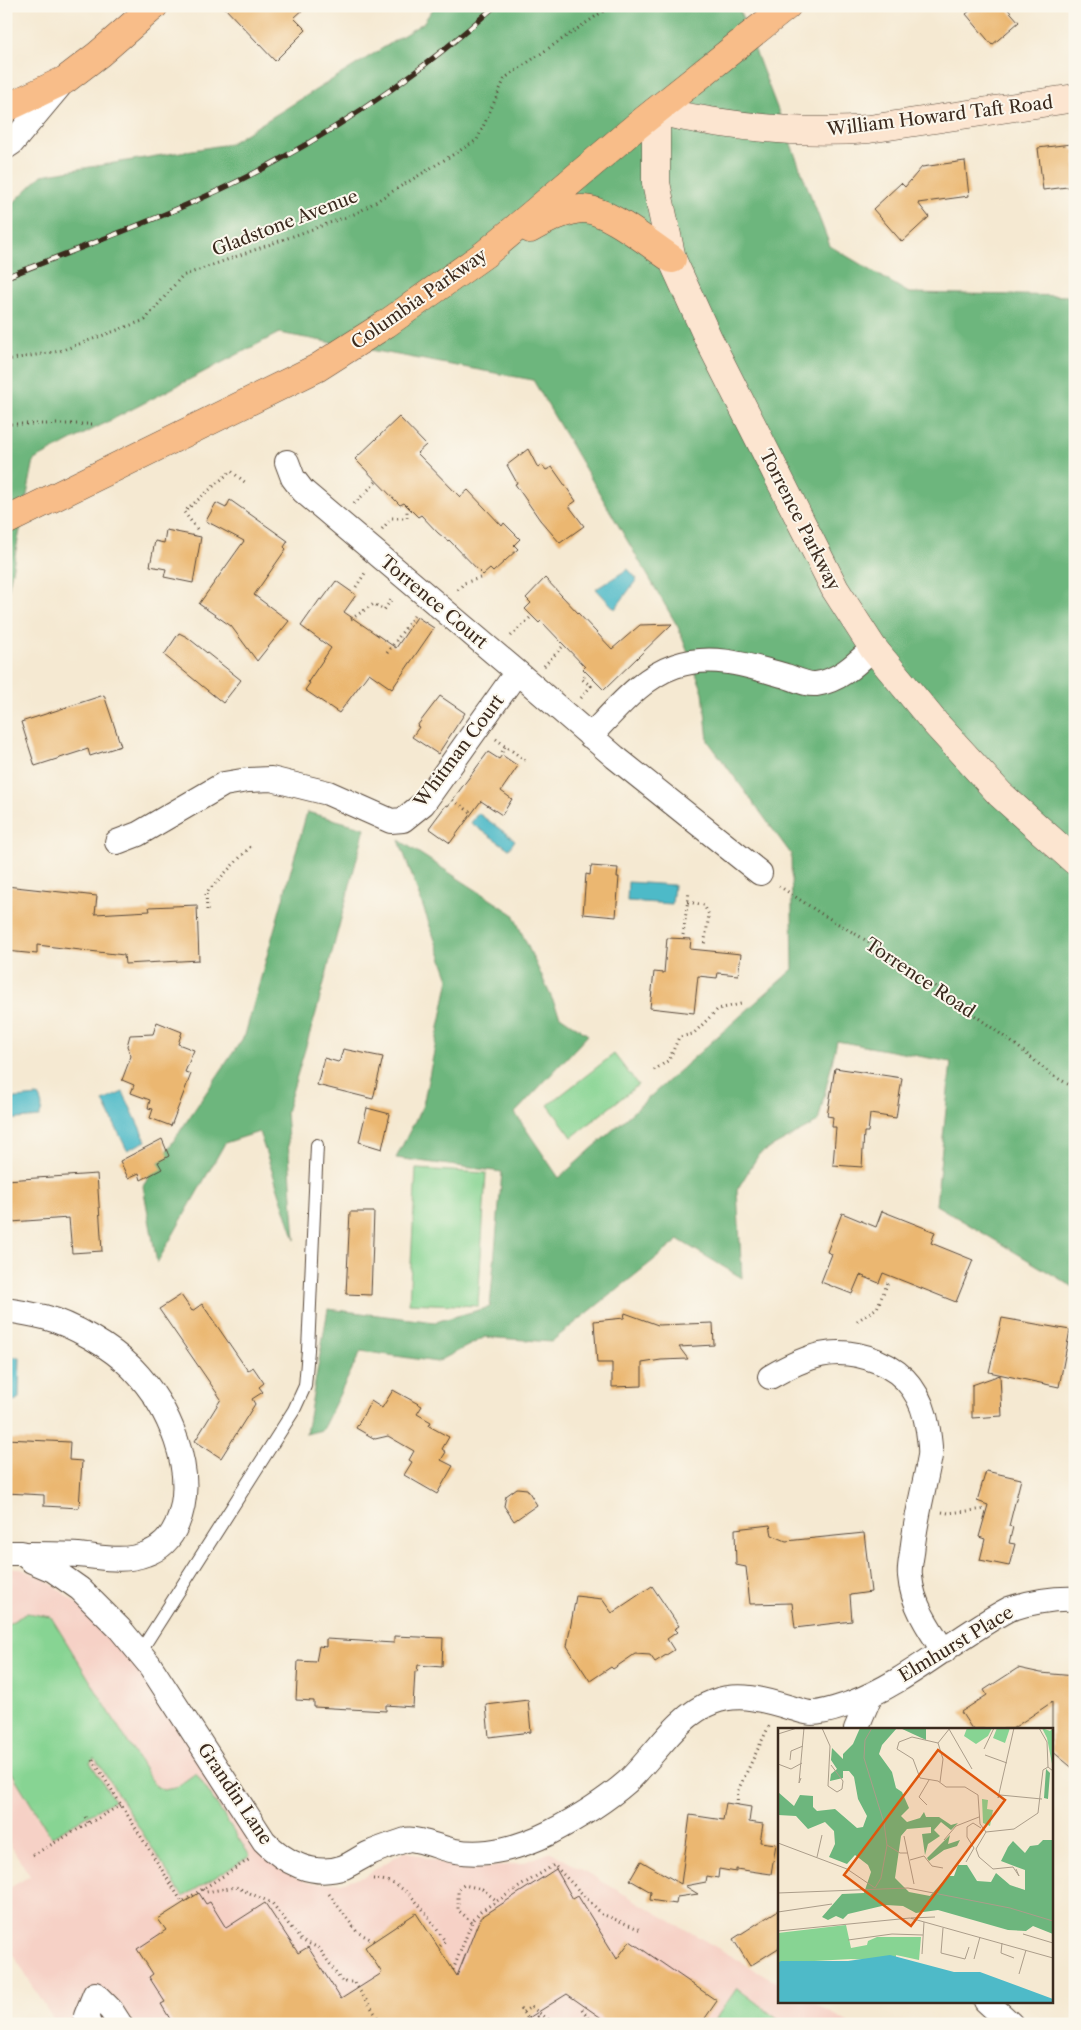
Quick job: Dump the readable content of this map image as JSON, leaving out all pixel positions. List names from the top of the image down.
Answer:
{
  "streets": {
    "main road": ["Columbia Parkway"],
    "street": [
      "William Howard Taft Road",
      "Torrence Parkway",
      "Torrence Court",
      "Whitman Court",
      "Elmhurst Place",
      "Grandin Lane"
    ],
    "path": ["Gladstone Avenue", "Torrence Road"]
  },
  "crossings": [
    ["William Howard Taft Road", "Columbia Parkway"],
    ["William Howard Taft Road", "Torrence Parkway"],
    ["Columbia Parkway", "Torrence Parkway"],
    ["Torrence Court", "Whitman Court"],
    ["Torrence Court", "Torrence Road"],
    ["Elmhurst Place", "Grandin Lane"]
  ]
}
